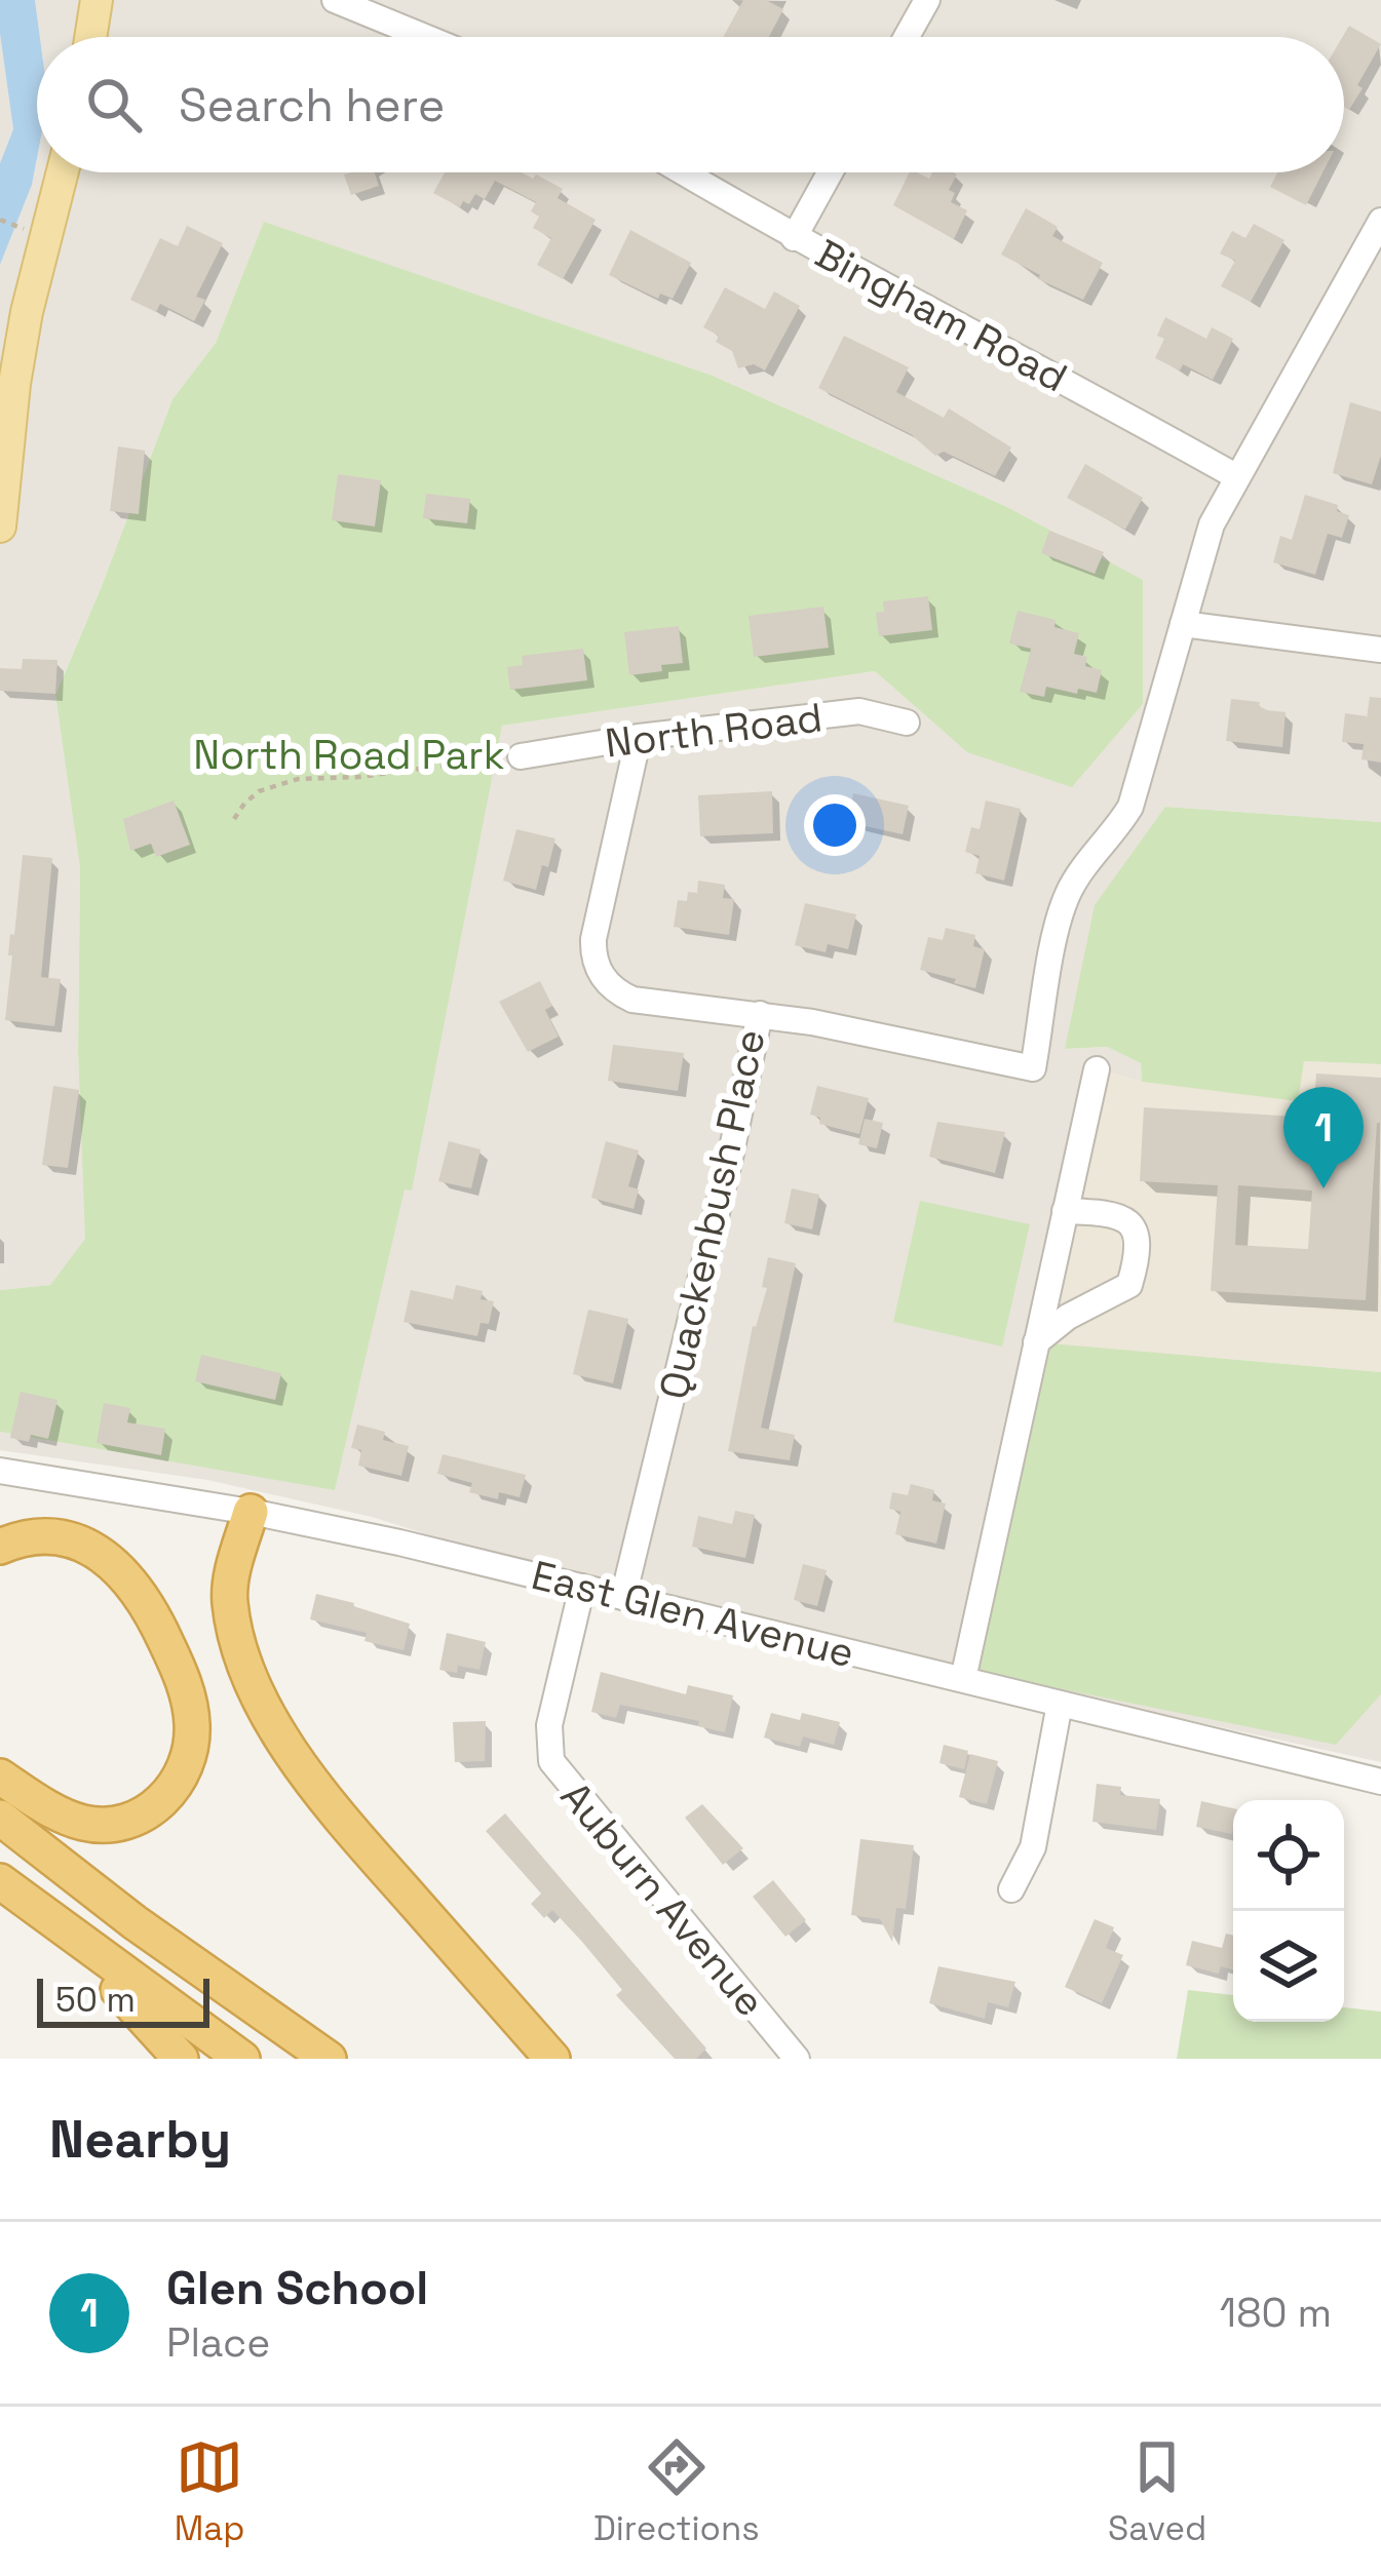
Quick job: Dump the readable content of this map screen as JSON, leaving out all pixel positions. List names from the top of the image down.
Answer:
{
  "streets": {
    "street": [
      "Bingham Road",
      "North Road",
      "Quackenbush Place",
      "East Glen Avenue",
      "Auburn Avenue"
    ]
  },
  "crossings": [
    ["North Road", "Quackenbush Place"],
    ["Quackenbush Place", "East Glen Avenue"],
    ["East Glen Avenue", "Auburn Avenue"]
  ],
  "parks": ["North Road Park"],
  "scale_bar": "50 m",
  "page": {
    "search": "Search here",
    "pins": "1",
    "scale": "50 m",
    "heading": "Nearby",
    "list": [
      {
        "mark": "1",
        "name": "Glen School",
        "note": "Place",
        "value": "180 m"
      }
    ],
    "nav": ["Map", "Directions", "Saved"]
  }
}
